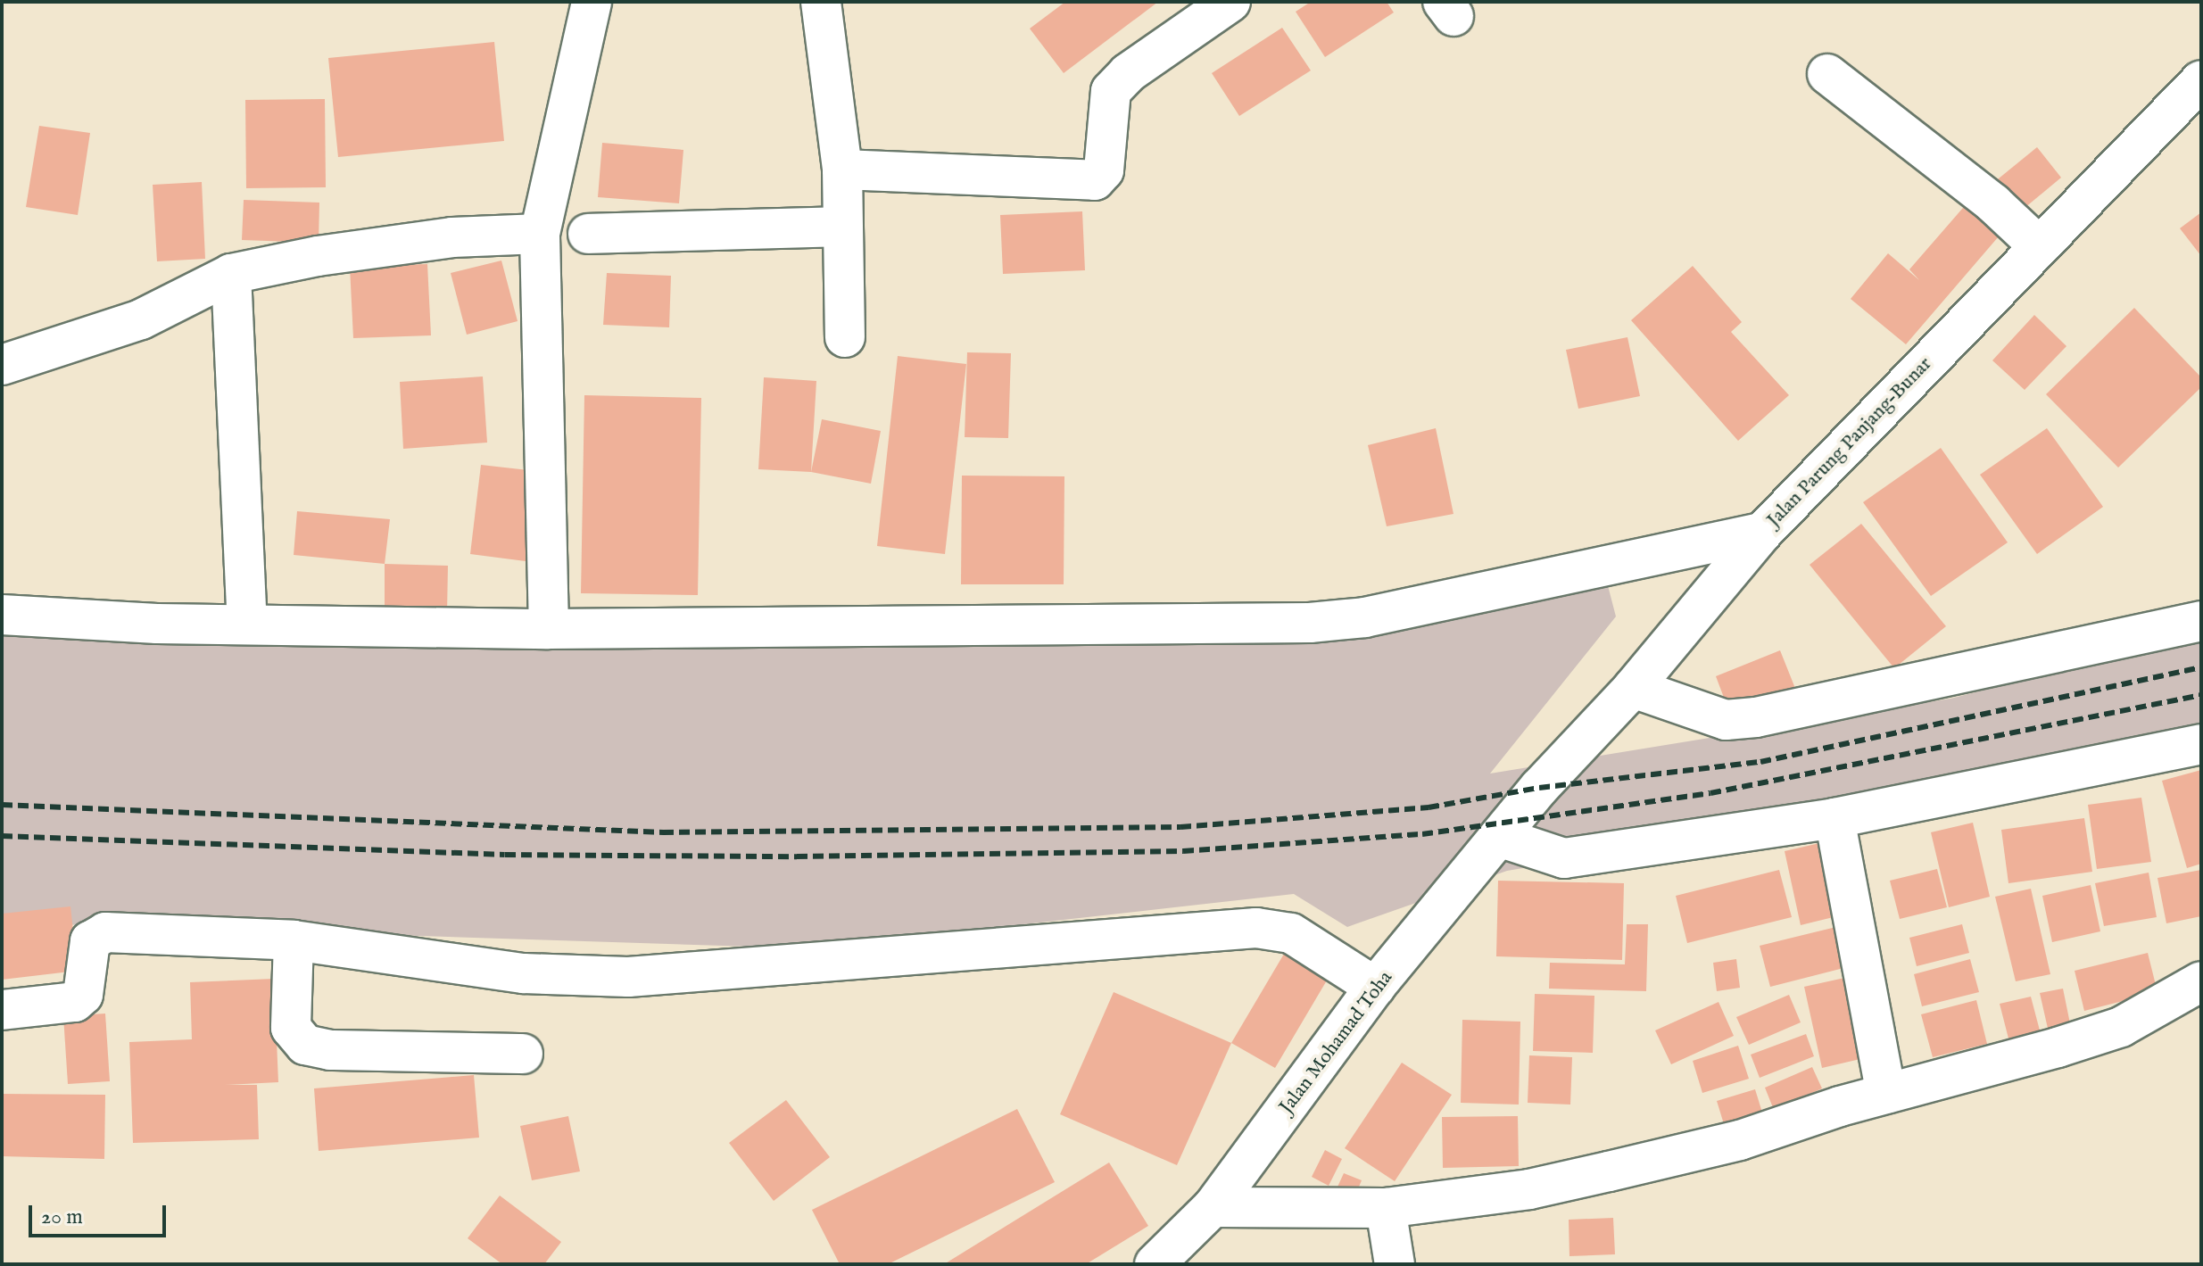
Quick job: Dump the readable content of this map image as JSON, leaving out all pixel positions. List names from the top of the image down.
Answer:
{
  "streets": {
    "street": ["Jalan Parung Panjang–Bunar", "Jalan Mohamad Toha"]
  },
  "crossings": [
    ["Jalan Parung Panjang–Bunar", "Jalan Mohamad Toha"]
  ],
  "scale_bar": "20 m"
}
